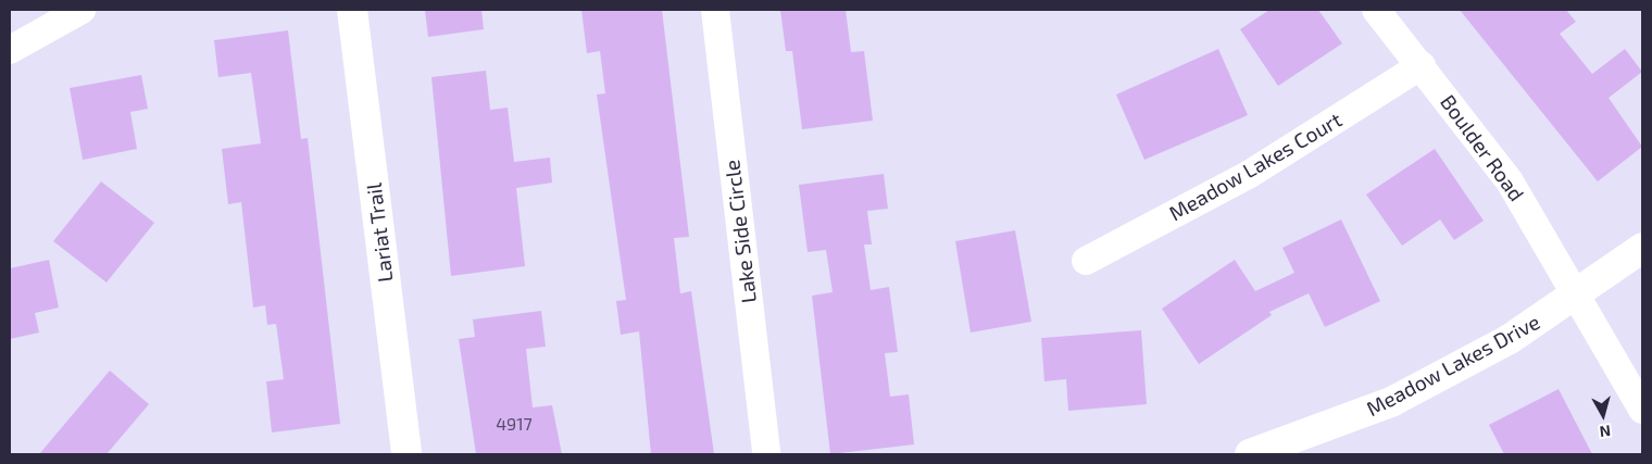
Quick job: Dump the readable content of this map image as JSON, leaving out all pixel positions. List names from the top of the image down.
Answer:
{
  "streets": {
    "street": [
      "Boulder Road",
      "Meadow Lakes Court",
      "Lake Side Circle",
      "Lariat Trail",
      "Meadow Lakes Drive"
    ]
  },
  "crossings": [
    ["Boulder Road", "Meadow Lakes Court"],
    ["Boulder Road", "Meadow Lakes Drive"]
  ],
  "house_numbers": ["4917"],
  "north": "bottom"
}
